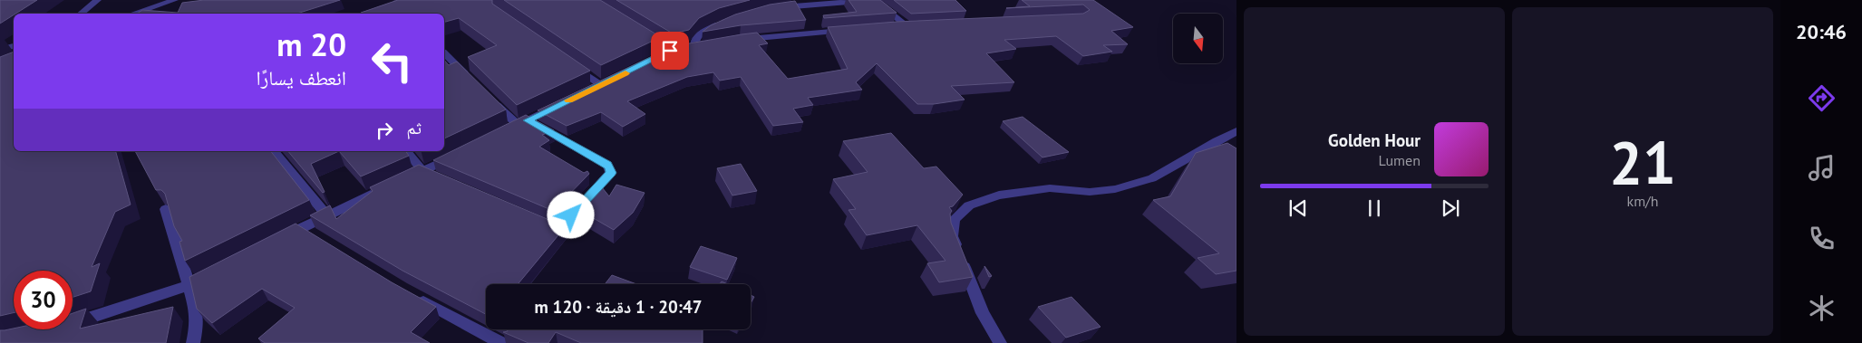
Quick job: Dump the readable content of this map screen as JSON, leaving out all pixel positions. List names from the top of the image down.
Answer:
{
  "north": "bottom",
  "page": {
    "tabs": "20:46",
    "tile": ["21", "km/h"],
    "turn": ["20 m", "انعطف يسارًا"],
    "then": "ثم",
    "song": ["Golden Hour", "Lumen"],
    "limit": "30",
    "trip": "20:47 · 1 دقيقة · 120 m"
  }
}
